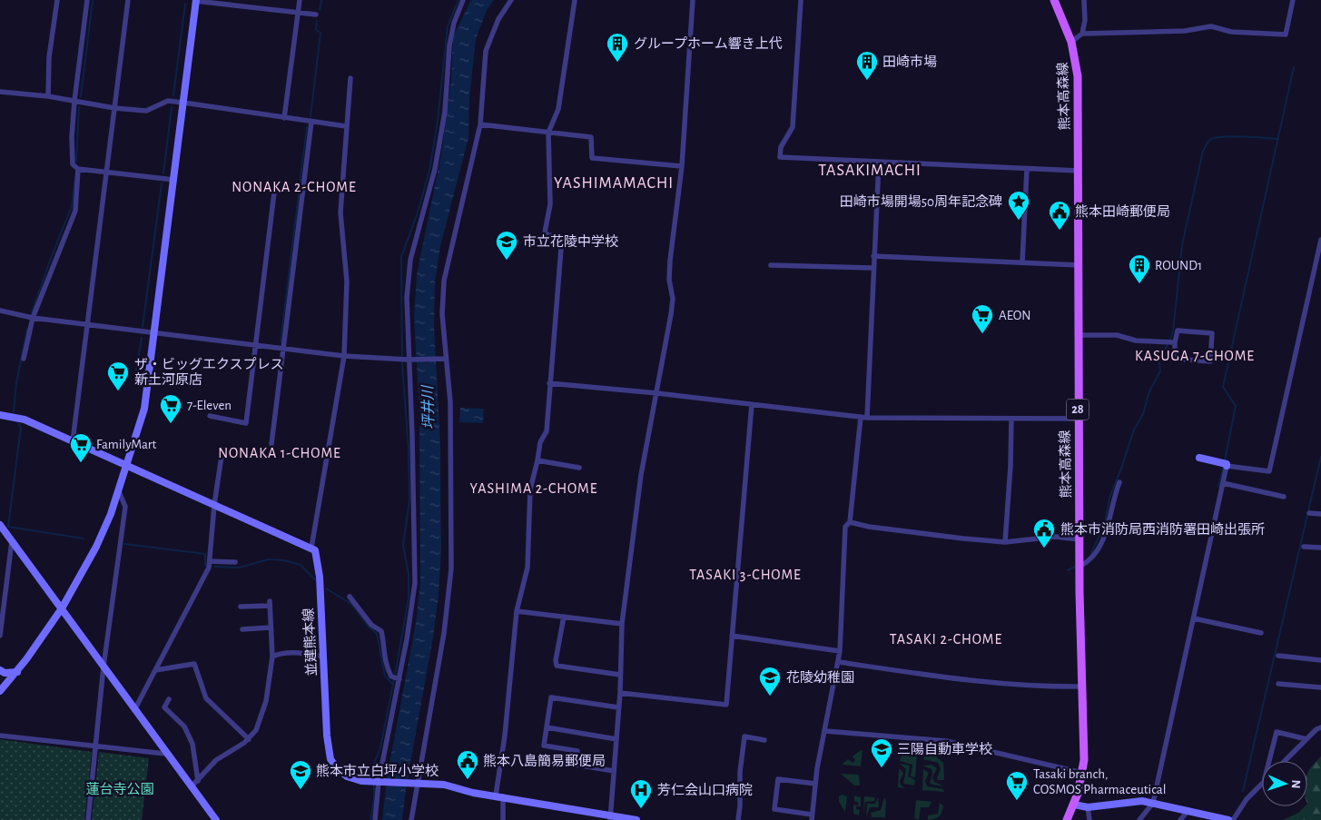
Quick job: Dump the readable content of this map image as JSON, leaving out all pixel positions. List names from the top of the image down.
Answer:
{
  "streets": {
    "main road": ["熊本高森線", "28"],
    "street": ["並建熊本線"]
  },
  "districts": [
    "TASAKIMACHI",
    "YASHIMAMACHI",
    "NONAKA 2-CHOME",
    "KASUGA 7-CHOME",
    "NONAKA 1-CHOME",
    "YASHIMA 2-CHOME",
    "TASAKI 3-CHOME",
    "TASAKI 2-CHOME"
  ],
  "water": ["坪井川"],
  "parks": ["蓮台寺公園"],
  "places": {
    "building": ["グループホーム響き上代", "田崎市場", "ROUND1"],
    "place": ["田崎市場開場50周年記念碑"],
    "public building": ["熊本田崎郵便局", "熊本市消防局西消防署田崎出張所", "熊本八島簡易郵便局"],
    "school or university": [
      "市立花陵中学校",
      "花陵幼稚園",
      "三陽自動車学校",
      "熊本市立白坪小学校"
    ],
    "supermarket": [
      "AEON",
      "ザ・ビッグエクスプレス 新土河原店",
      "7-Eleven",
      "FamilyMart",
      "Tasaki branch, COSMOS Pharmaceutical"
    ],
    "hospital": ["芳仁会山口病院"]
  },
  "north": "right"
}
